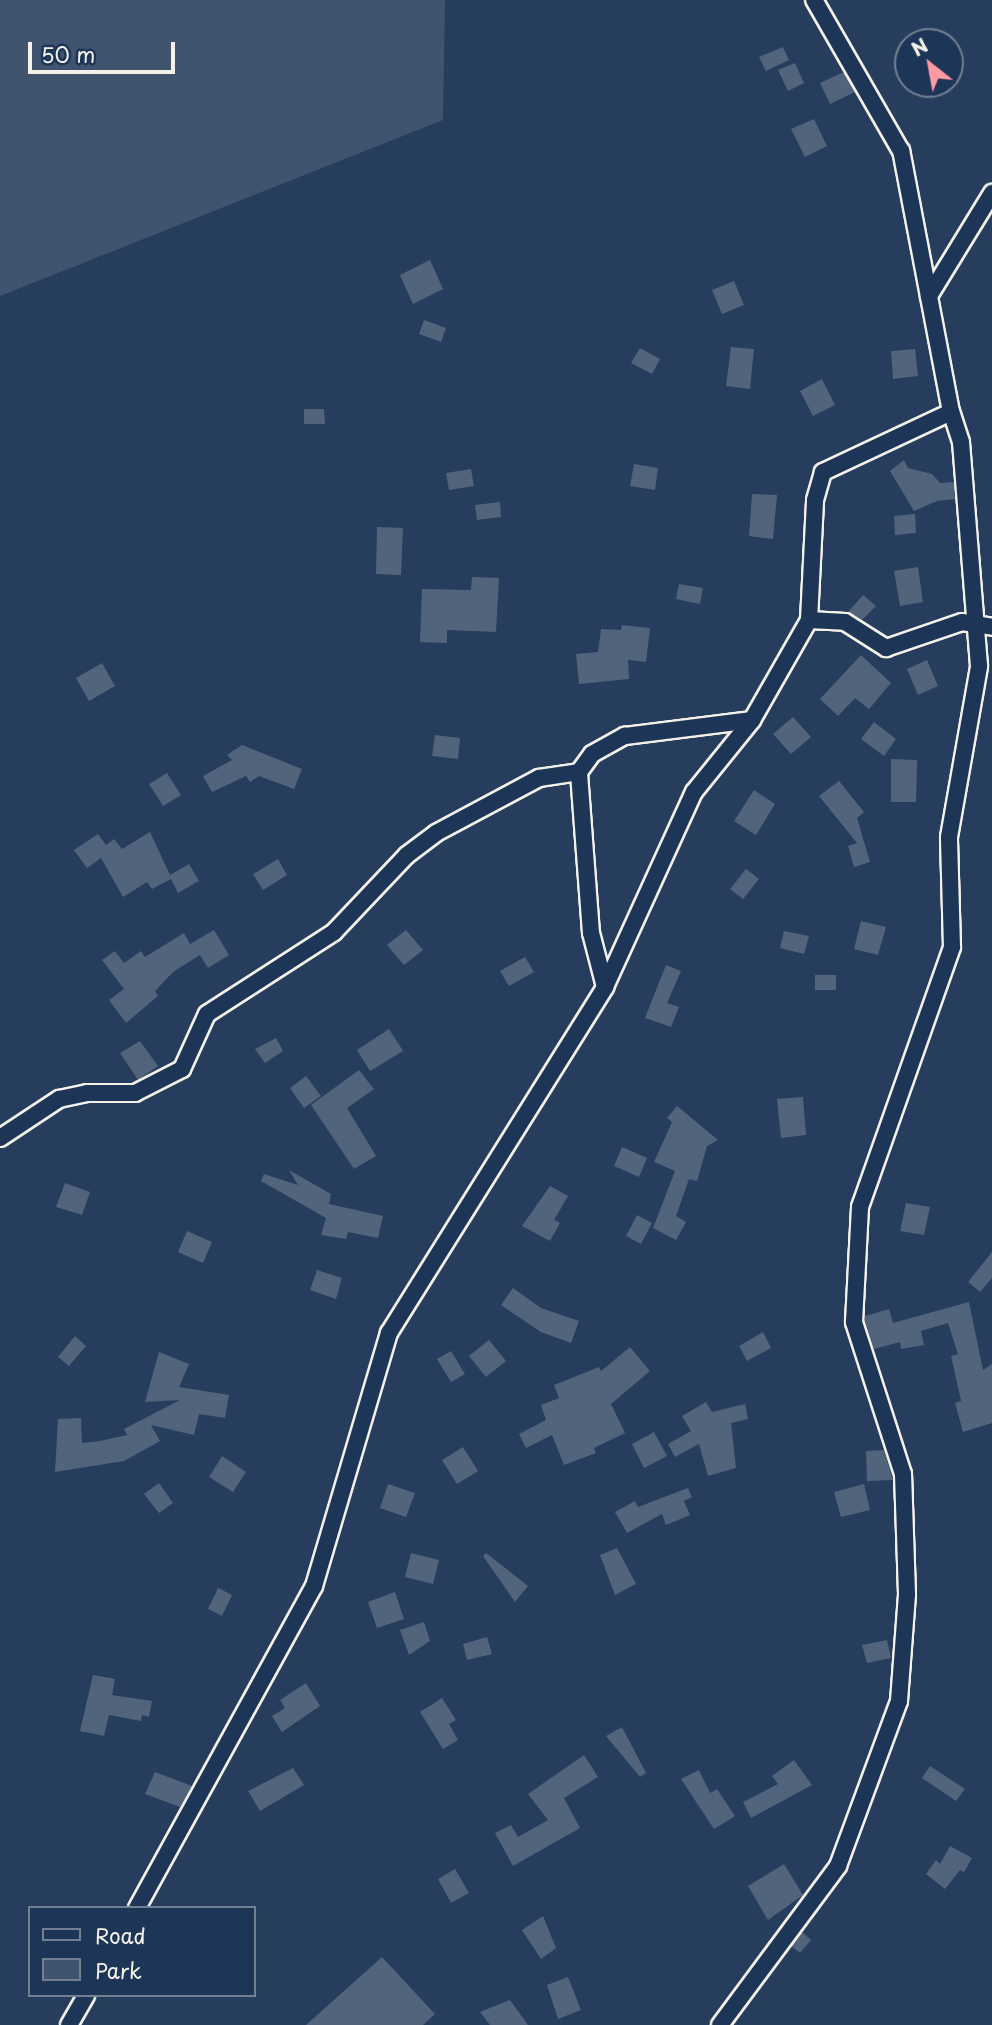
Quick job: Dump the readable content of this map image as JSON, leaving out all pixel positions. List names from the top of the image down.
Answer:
{
  "legend": ["Road", "Park"],
  "scale_bar": "50 m",
  "north": "top left"
}
